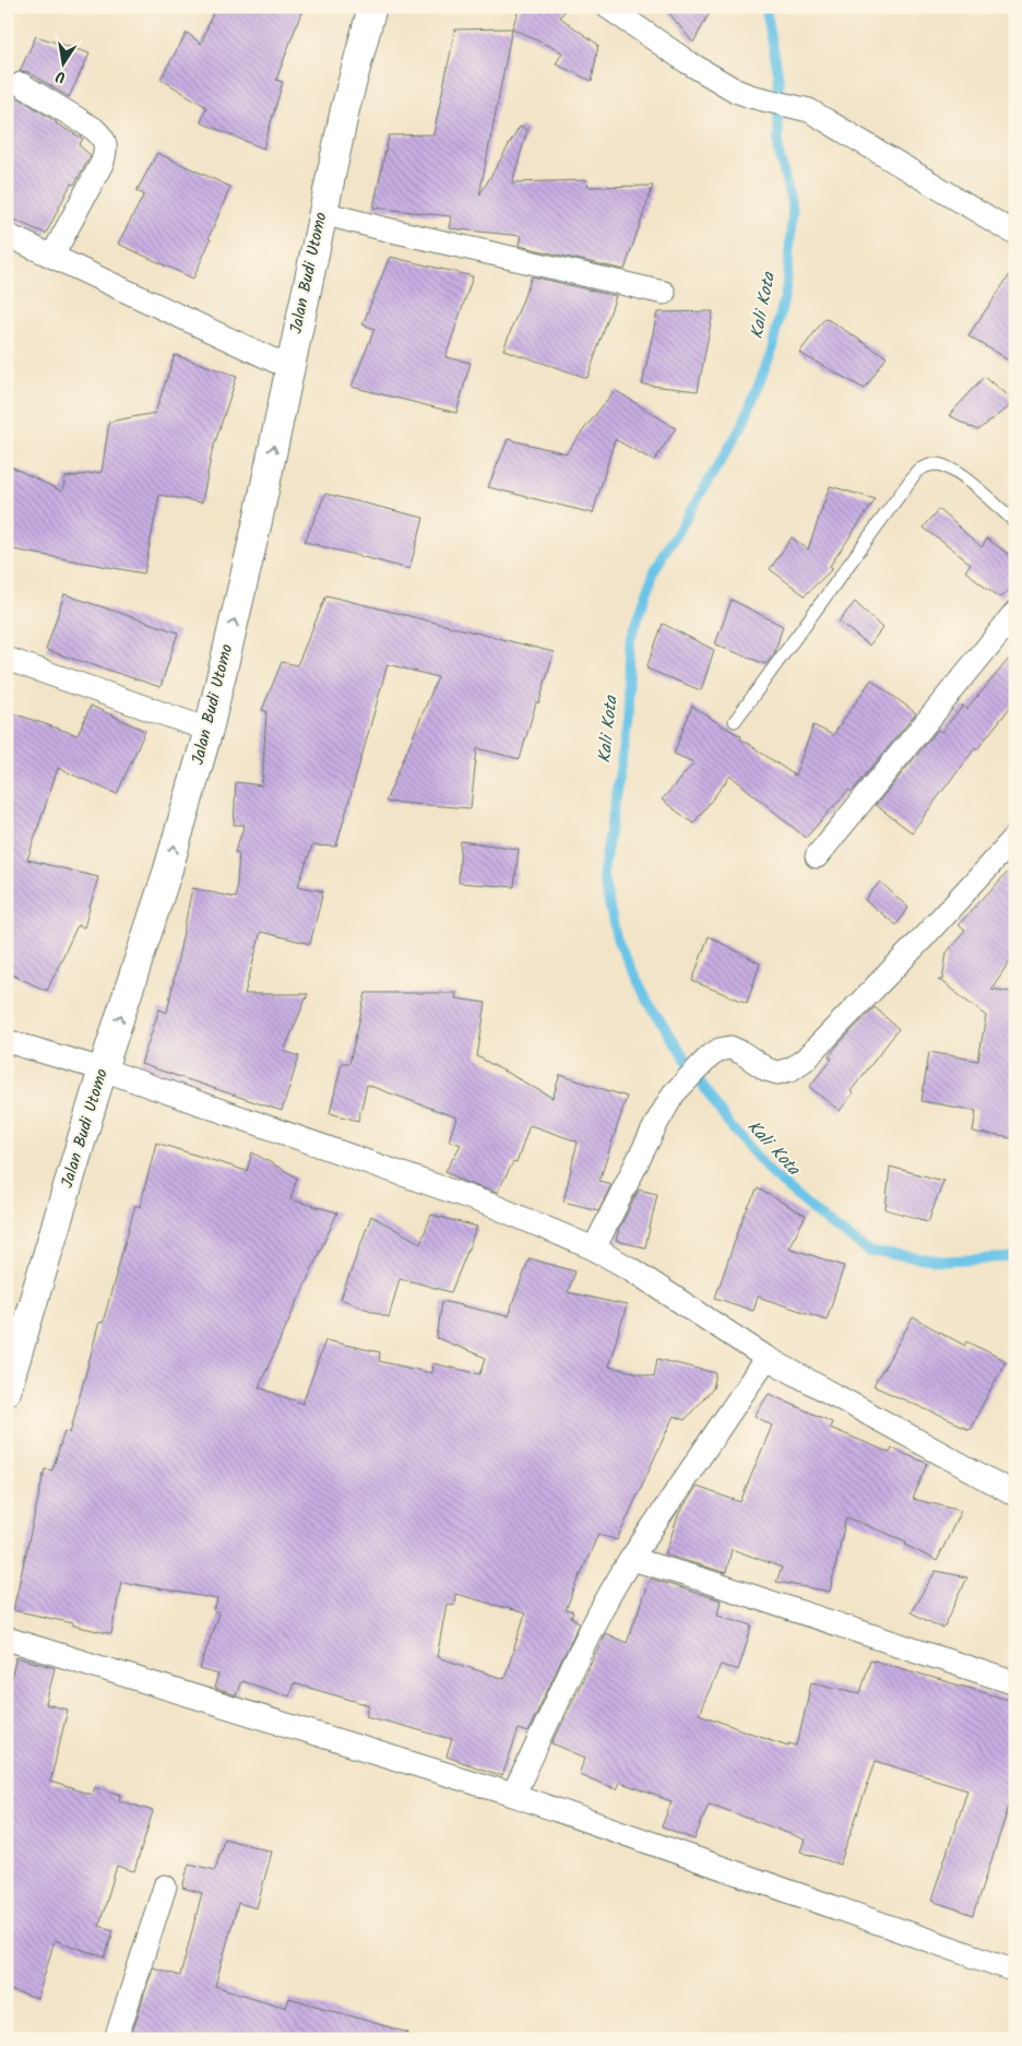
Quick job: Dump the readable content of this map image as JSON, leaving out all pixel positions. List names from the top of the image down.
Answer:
{
  "streets": {
    "street": ["Jalan Budi Utomo"]
  },
  "one_way": ["Jalan Budi Utomo"],
  "water": ["Kali Kota"],
  "north": "bottom"
}
